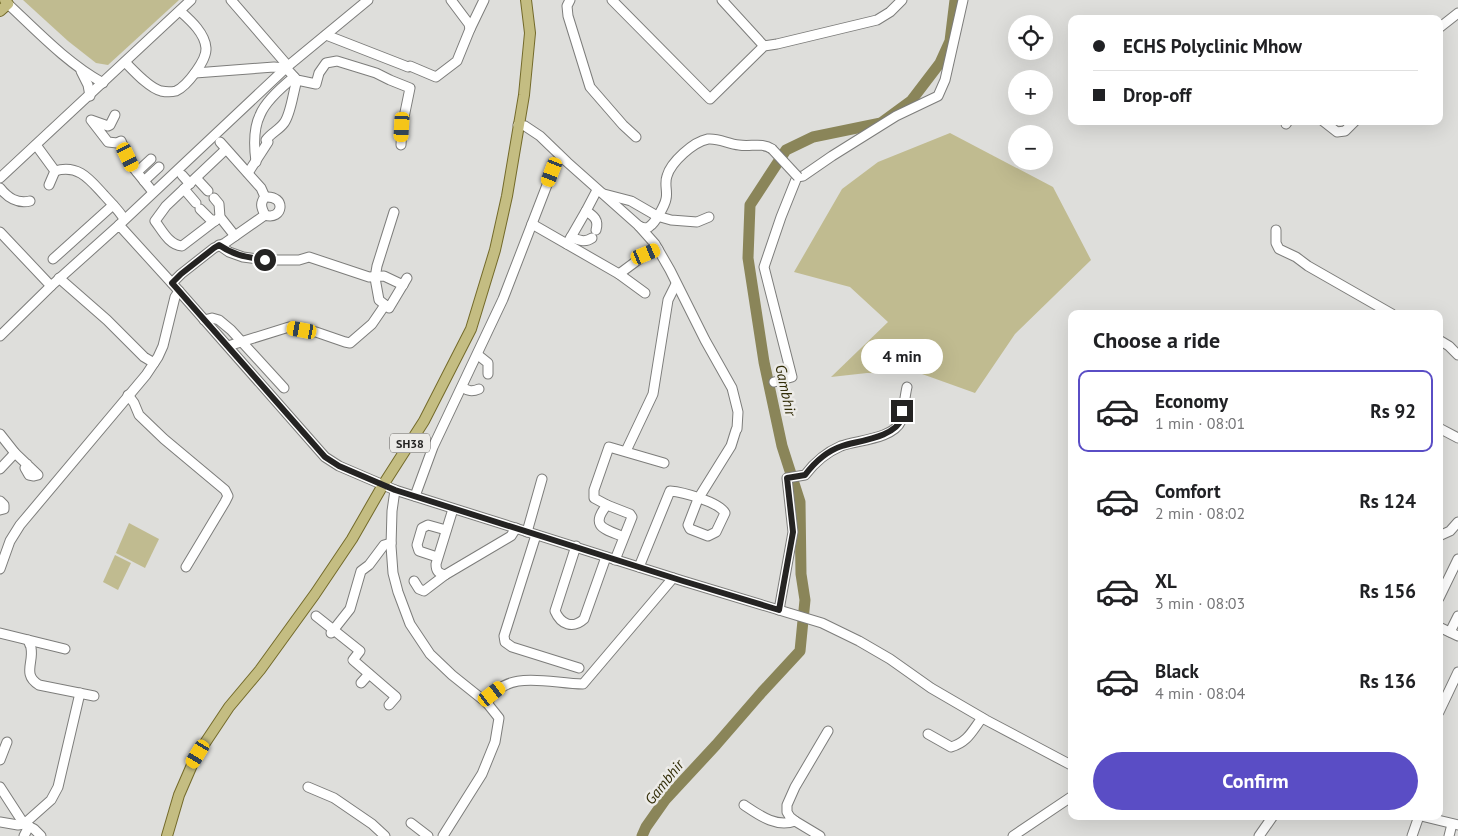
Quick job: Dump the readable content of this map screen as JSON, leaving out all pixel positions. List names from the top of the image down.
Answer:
{
  "streets": {
    "main road": ["SH38"]
  },
  "water": ["Gambhir"],
  "page": {
    "map_buttons": ["+", "−"],
    "banner": ["ECHS Polyclinic Mhow", "Drop-off"],
    "heading": "Choose a ride",
    "bubble": "4 min",
    "list": [
      {
        "name": "Economy",
        "note": "1 min · 08:01",
        "value": "Rs 92"
      },
      {
        "name": "Comfort",
        "note": "2 min · 08:02",
        "value": "Rs 124"
      },
      {
        "name": "XL",
        "note": "3 min · 08:03",
        "value": "Rs 156"
      },
      {
        "name": "Black",
        "note": "4 min · 08:04",
        "value": "Rs 136"
      }
    ],
    "buttons": "Confirm"
  }
}
